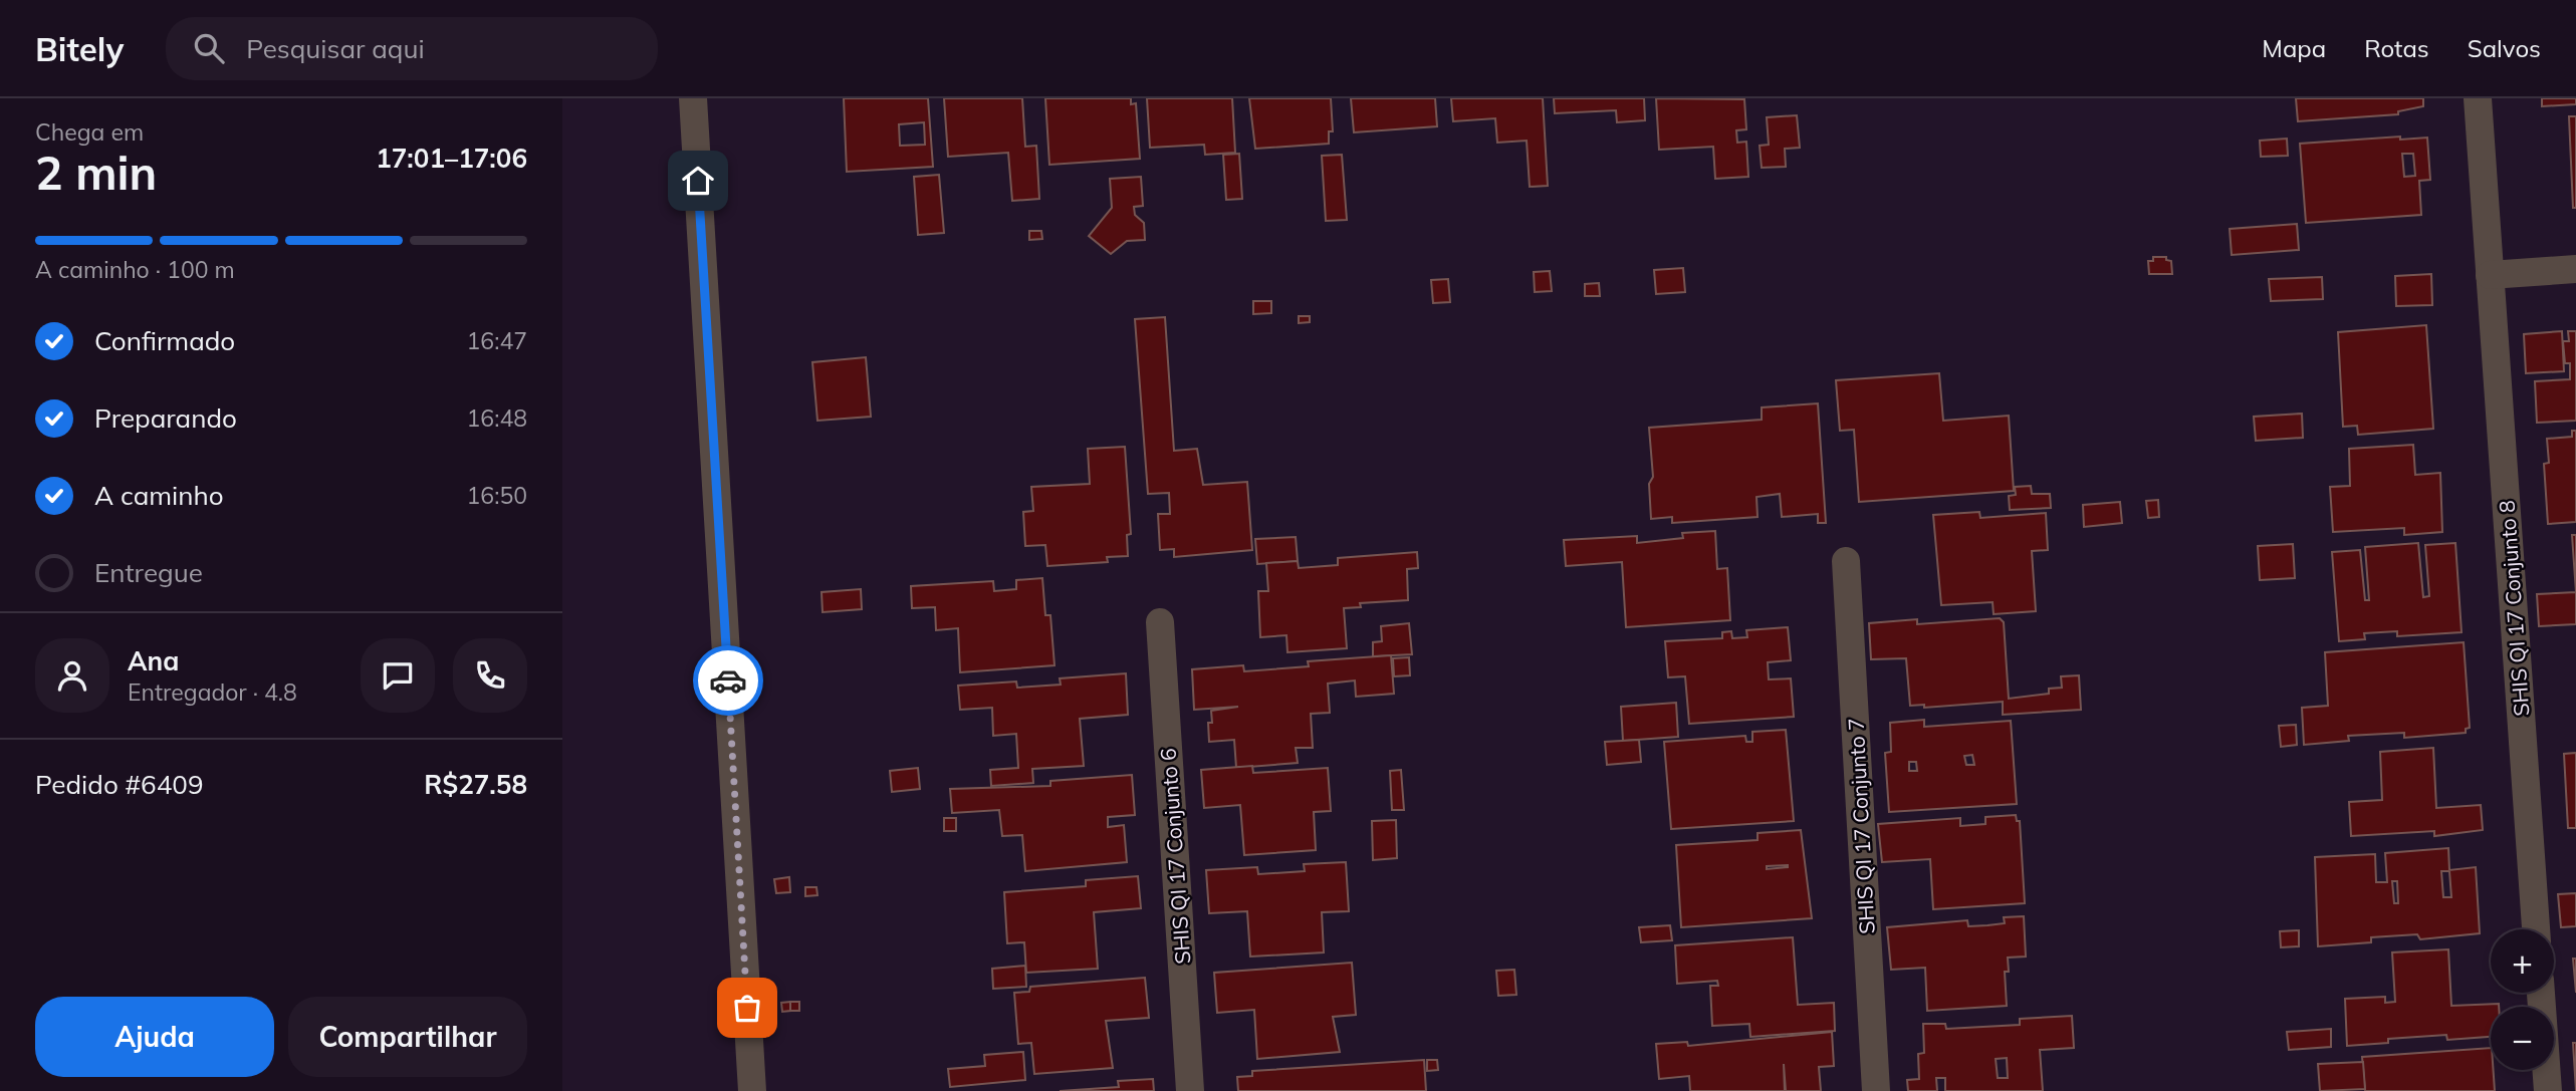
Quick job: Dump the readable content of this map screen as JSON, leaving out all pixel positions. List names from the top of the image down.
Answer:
{
  "streets": {
    "street": ["SHIS QI 17 Conjunto 8", "SHIS QI 17 Conjunto 7", "SHIS QI 17 Conjunto 6"]
  },
  "page": {
    "header": "Bitely",
    "search": "Pesquisar aqui",
    "nav": ["Mapa", "Rotas", "Salvos"],
    "heading": ["2 min", "Chega em", "17:01–17:06"],
    "panel": [
      "Ana",
      "Entregador · 4.8",
      "Pedido #6409",
      "R$27.58"
    ],
    "bar": "A caminho · 100 m",
    "list": [
      ["Confirmado", "16:47"],
      ["Preparando", "16:48"],
      ["A caminho", "16:50"],
      "Entregue"
    ],
    "map_buttons": ["+", "−"],
    "buttons": ["Ajuda", "Compartilhar"]
  }
}
